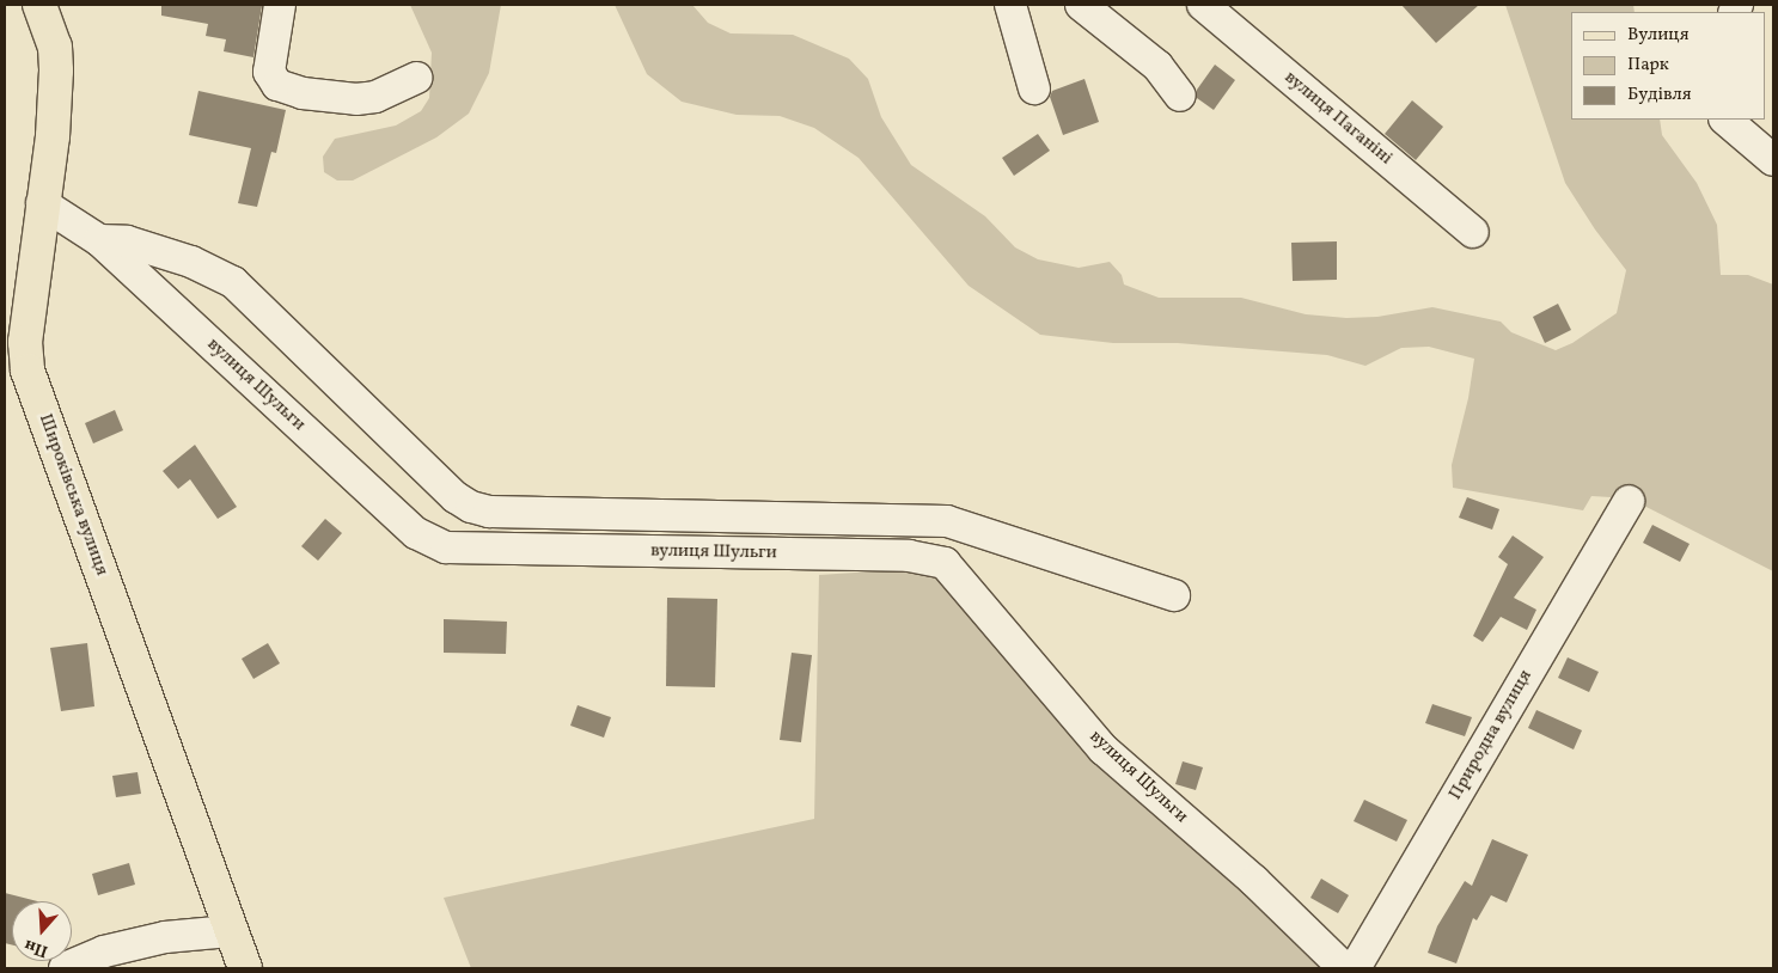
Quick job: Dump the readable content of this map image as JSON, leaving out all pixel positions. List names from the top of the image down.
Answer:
{
  "streets": {
    "main road": ["Широківська вулиця"],
    "street": ["вулиця Паганіні", "вулиця Шульги", "Природна вулиця"]
  },
  "crossings": [
    ["вулиця Шульги", "Широківська вулиця"]
  ],
  "legend": ["Вулиця", "Парк", "Будівля"],
  "north": "bottom"
}
